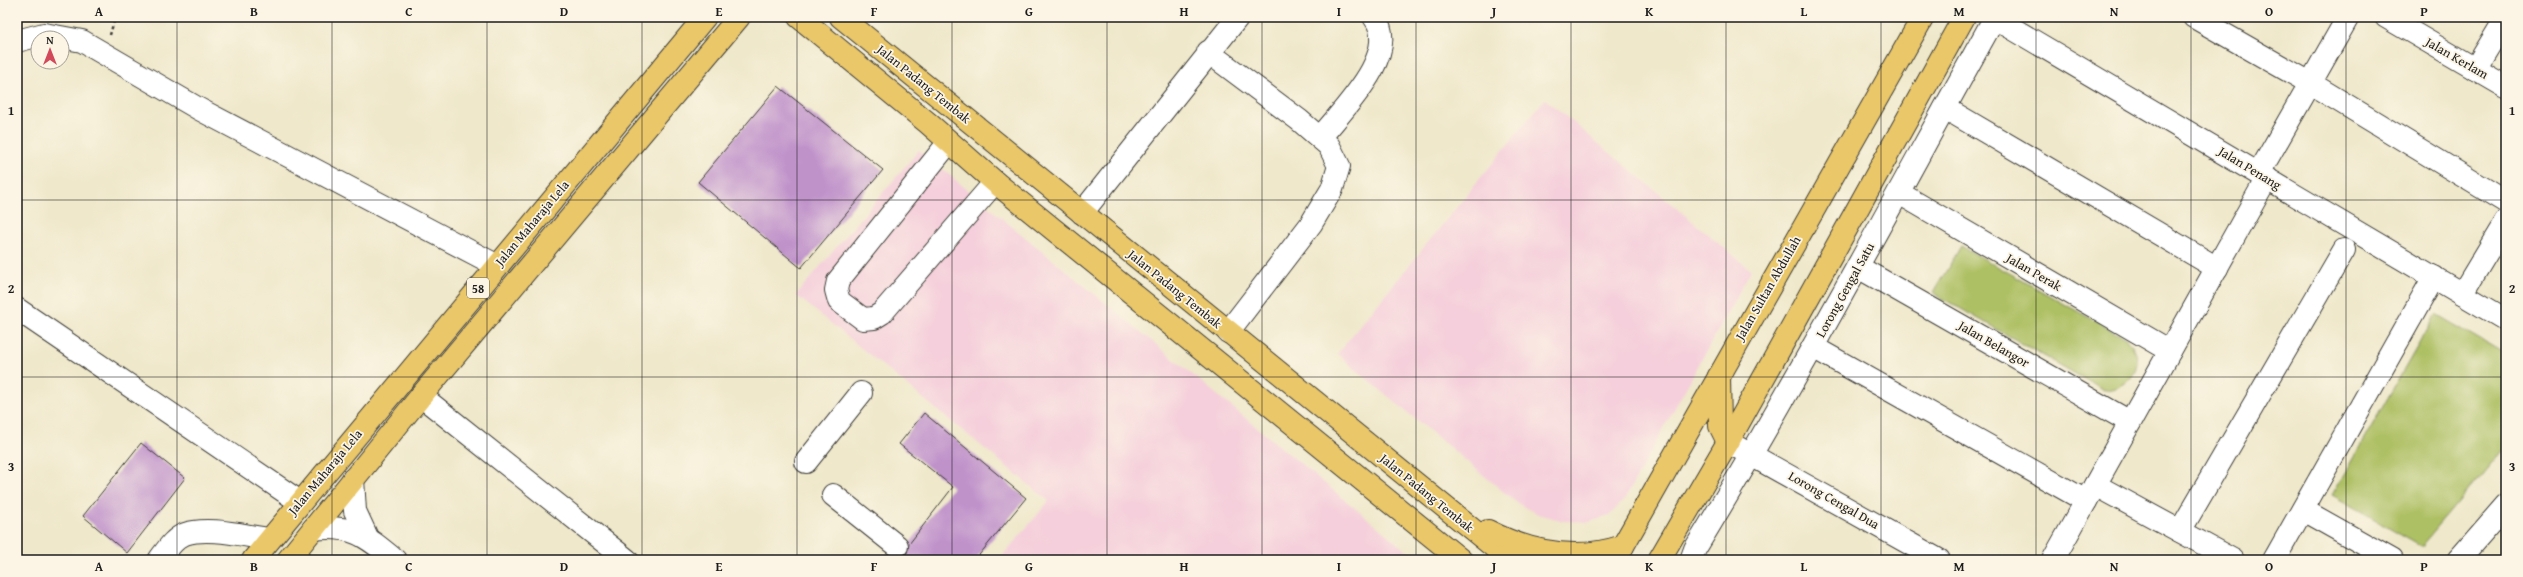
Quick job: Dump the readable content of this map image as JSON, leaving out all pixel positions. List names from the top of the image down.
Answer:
{
  "streets": {
    "main road": [
      "Jalan Padang Tembak",
      "Jalan Maharaja Lela",
      "58",
      "Jalan Sultan Abdullah"
    ],
    "street": [
      "Jalan Kerlam",
      "Jalan Penang",
      "Jalan Perak",
      "Lorong Gengal Satu",
      "Jalan Belangor",
      "Lorong Cengal Dua"
    ]
  },
  "crossings": [
    ["Jalan Penang", "Lorong Gengal Satu"],
    ["Jalan Perak", "Lorong Gengal Satu"],
    ["Lorong Gengal Satu", "Jalan Belangor"],
    ["Lorong Gengal Satu", "Lorong Cengal Dua"]
  ],
  "north": "top",
  "grid": {
    "columns": [
      "A",
      "B",
      "C",
      "D",
      "E",
      "F",
      "G",
      "H",
      "I",
      "J",
      "K",
      "L",
      "M",
      "N",
      "O",
      "P"
    ],
    "rows": ["1", "2", "3"]
  }
}
